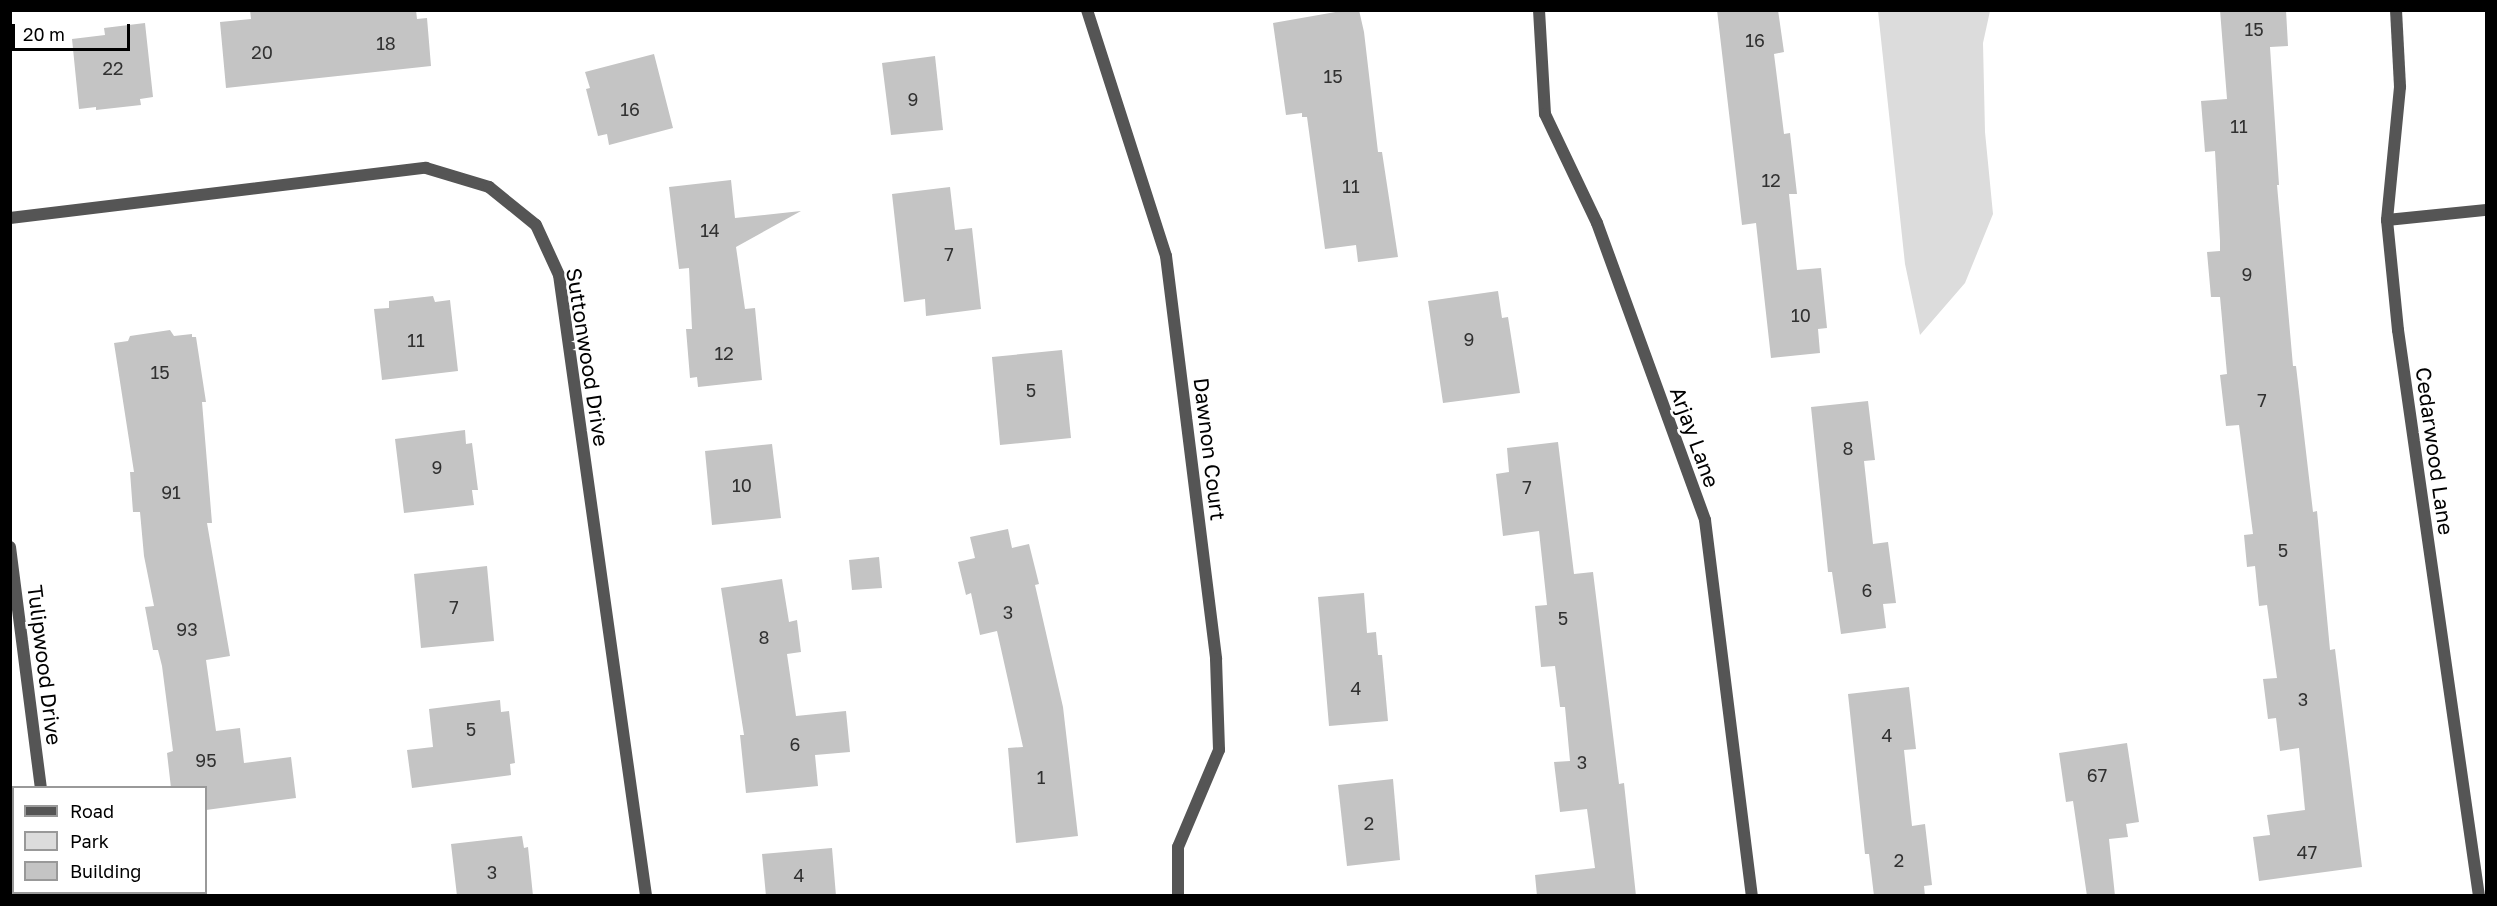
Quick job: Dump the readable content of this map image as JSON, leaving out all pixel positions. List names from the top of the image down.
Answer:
{
  "streets": {
    "street": [
      "Suttonwood Drive",
      "Arjay Lane",
      "Dawnon Court",
      "Cedarwood Lane",
      "Tulipwood Drive"
    ]
  },
  "house_numbers": [
    "15",
    "16",
    "18",
    "20",
    "22",
    "15",
    "9",
    "16",
    "11",
    "12",
    "11",
    "14",
    "7",
    "9",
    "10",
    "9",
    "11",
    "12",
    "15",
    "5",
    "7",
    "8",
    "9",
    "10",
    "7",
    "91",
    "5",
    "6",
    "7",
    "3",
    "5",
    "93",
    "8",
    "4",
    "3",
    "5",
    "4",
    "6",
    "95",
    "3",
    "67",
    "1",
    "2",
    "47",
    "2",
    "3",
    "4"
  ],
  "legend": ["Road", "Park", "Building"],
  "scale_bar": "20 m"
}
